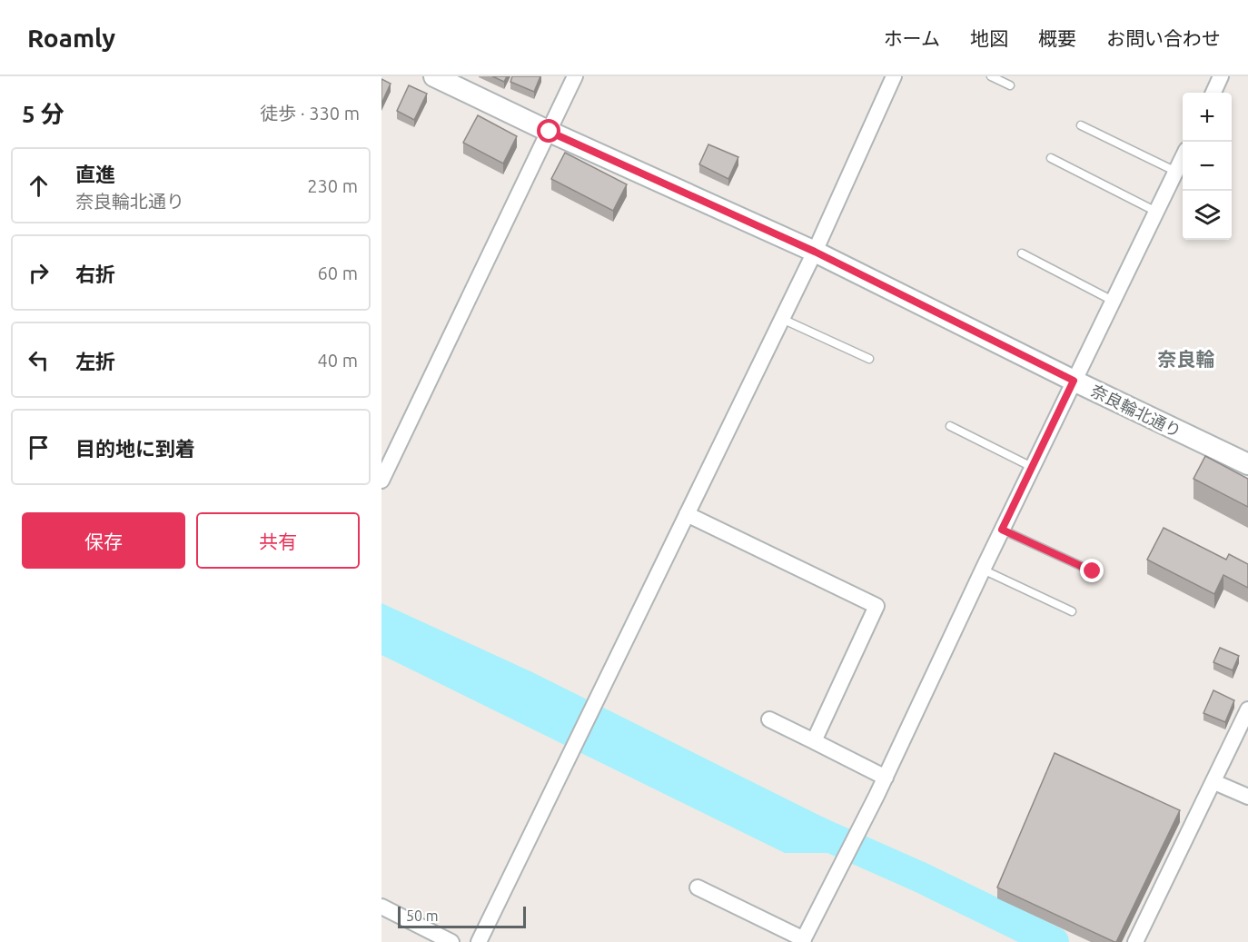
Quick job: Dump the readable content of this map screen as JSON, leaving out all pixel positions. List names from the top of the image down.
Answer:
{
  "streets": {
    "street": ["奈良輪北通り"]
  },
  "districts": ["奈良輪"],
  "scale_bar": "50 m",
  "page": {
    "header": "Roamly",
    "nav": [
      "ホーム",
      "地図",
      "概要",
      "お問い合わせ"
    ],
    "heading": ["5 分", "徒歩 · 330 m"],
    "map_buttons": ["+", "−"],
    "list": [
      ["直進", "奈良輪北通り", "230 m"],
      ["右折", "60 m"],
      ["左折", "40 m"],
      "目的地に到着"
    ],
    "buttons": ["保存", "共有"],
    "scale": "50 m"
  }
}
